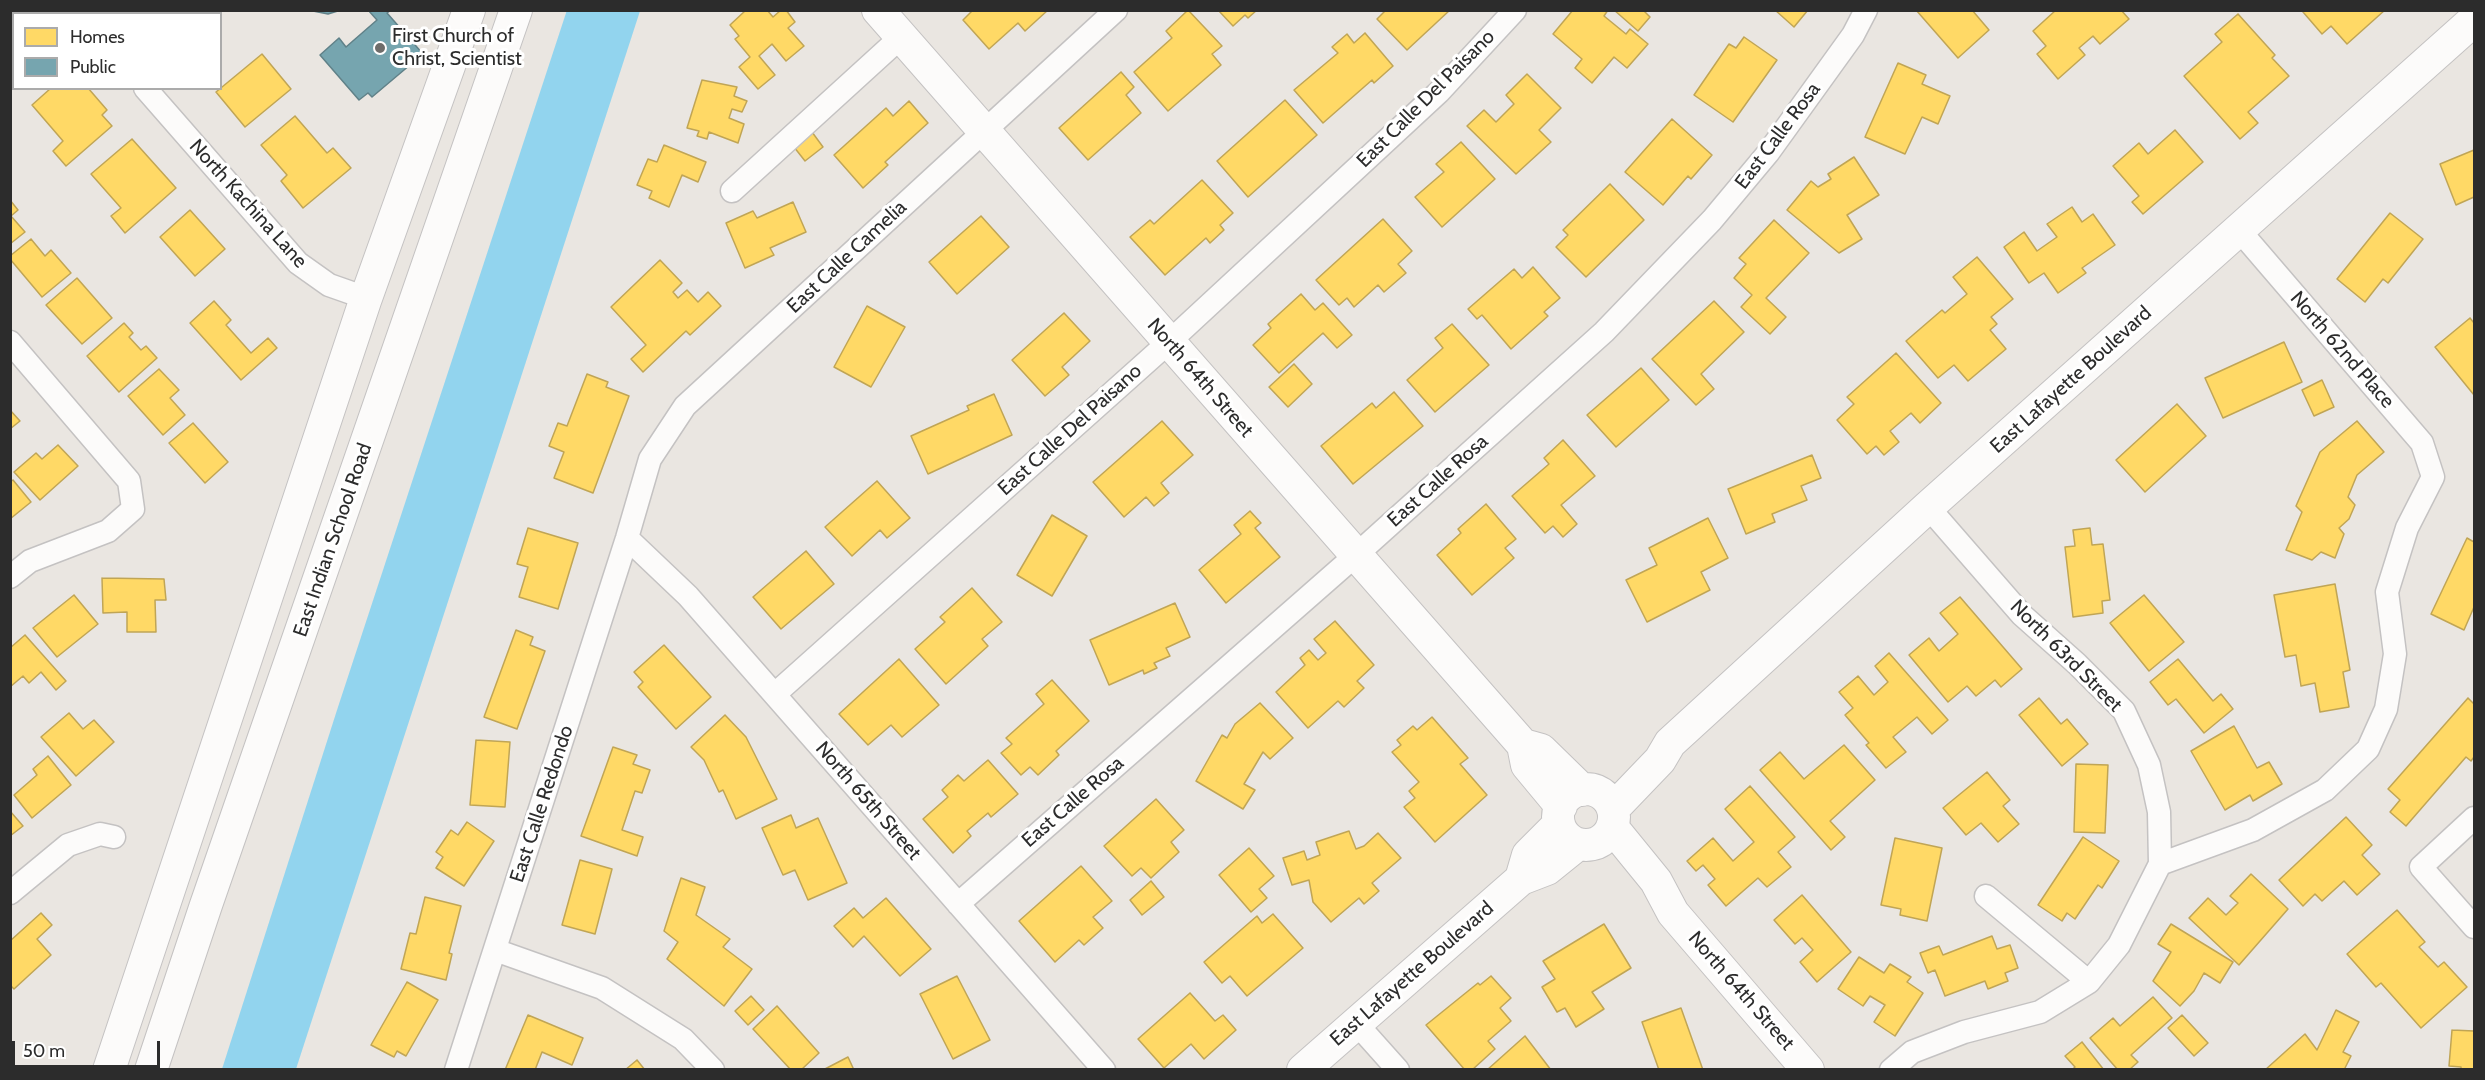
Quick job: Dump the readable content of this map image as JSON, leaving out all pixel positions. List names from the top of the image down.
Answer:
{
  "streets": {
    "street": [
      "East Calle Del Paisano",
      "East Calle Rosa",
      "North Kachina Lane",
      "East Calle Camelia",
      "North 62nd Place",
      "North 64th Street",
      "East Lafayette Boulevard",
      "East Indian School Road",
      "North 63rd Street",
      "North 65th Street",
      "East Calle Redondo"
    ]
  },
  "crossings": [
    ["East Calle Del Paisano", "North 64th Street"],
    ["East Calle Del Paisano", "North 65th Street"],
    ["East Calle Rosa", "North 64th Street"],
    ["East Calle Rosa", "North 65th Street"],
    ["East Calle Camelia", "North 64th Street"],
    ["East Calle Camelia", "North 65th Street"],
    ["East Calle Camelia", "East Calle Redondo"],
    ["North 62nd Place", "East Lafayette Boulevard"],
    ["North 62nd Place", "North 63rd Street"],
    ["North 64th Street", "East Lafayette Boulevard"],
    ["East Lafayette Boulevard", "North 63rd Street"],
    ["North 65th Street", "East Calle Redondo"]
  ],
  "places": ["First Church of Christ, Scientist"],
  "legend": ["Homes", "Public"],
  "scale_bar": "50 m"
}
